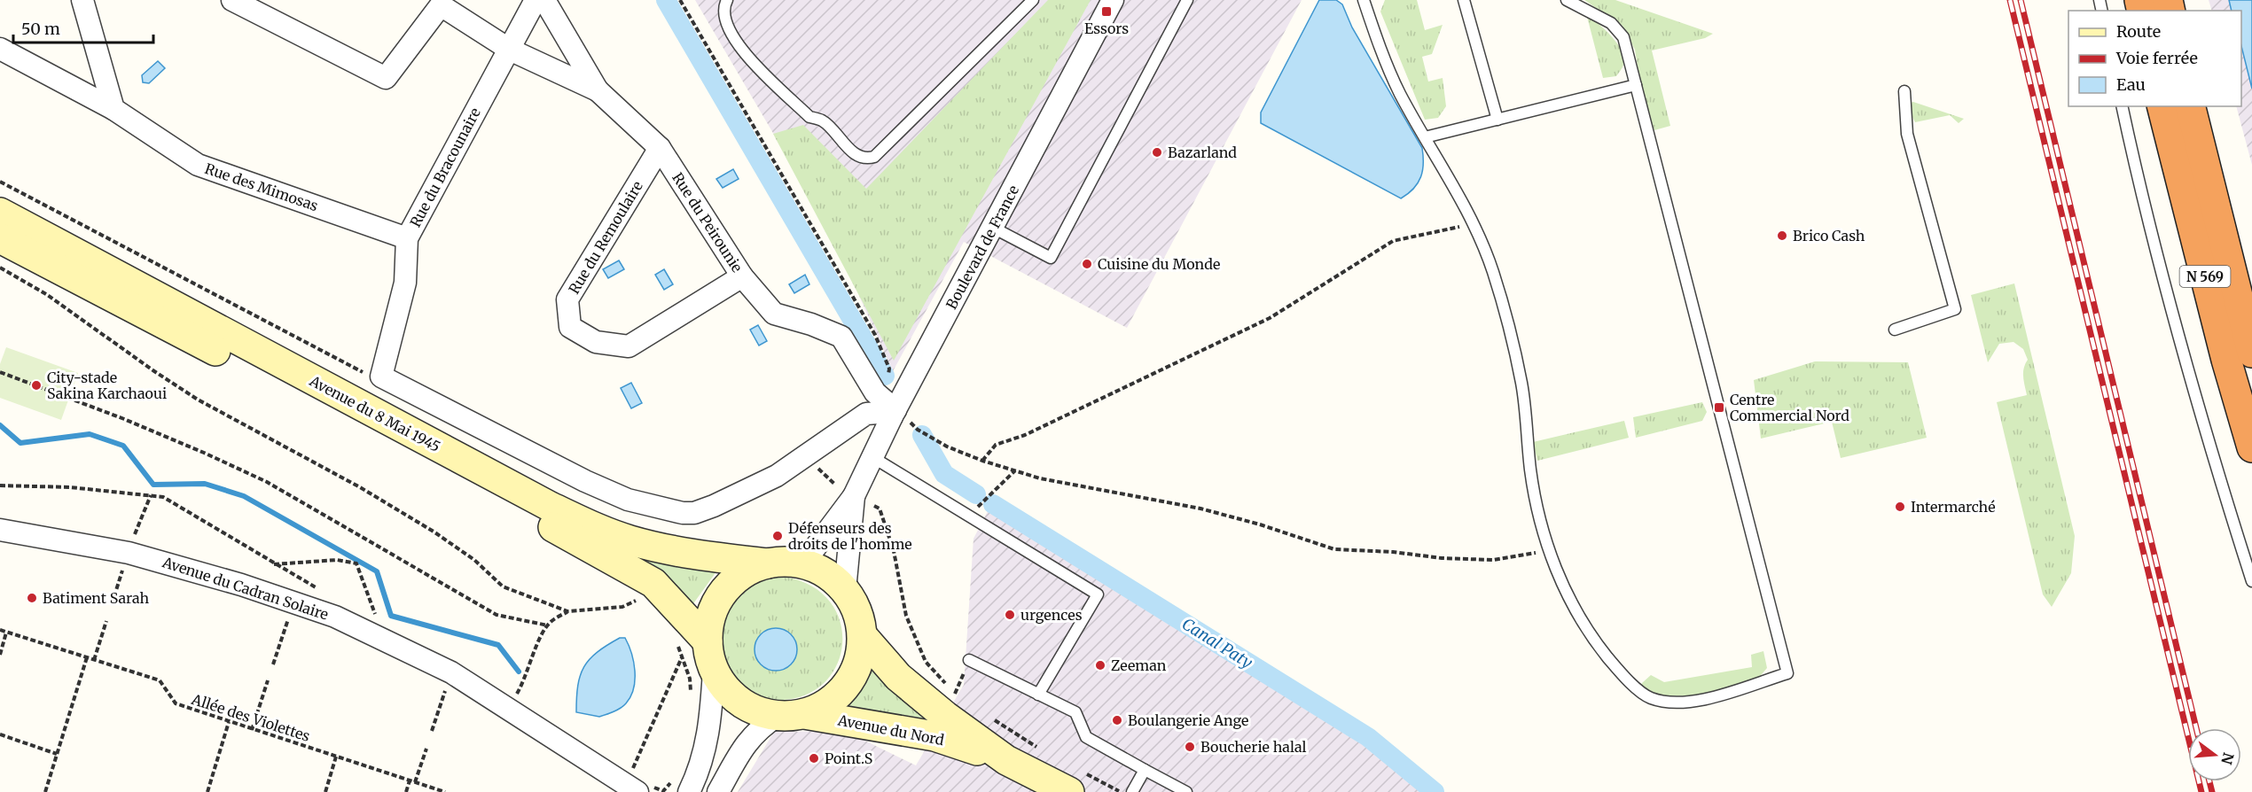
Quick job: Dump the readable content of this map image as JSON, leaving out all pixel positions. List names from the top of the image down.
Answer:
{
  "streets": {
    "highway": ["N 569"],
    "main road": ["Avenue du 8 Mai 1945", "Avenue du Nord"],
    "street": [
      "Rue du Bracounaire",
      "Rue des Mimosas",
      "Rue du Peirounie",
      "Rue du Remoulaire",
      "Boulevard de France",
      "Avenue du Cadran Solaire"
    ],
    "path": ["Allée des Violettes"]
  },
  "crossings": [
    ["Rue du Bracounaire", "Rue des Mimosas"],
    ["Rue du Peirounie", "Rue du Remoulaire"],
    ["Rue du Peirounie", "Boulevard de France"],
    ["Boulevard de France", "Avenue du 8 Mai 1945"],
    ["Boulevard de France", "Avenue du Nord"],
    ["Avenue du 8 Mai 1945", "Avenue du Nord"]
  ],
  "water": ["Canal Paty"],
  "places": {
    "transit": ["Essors", "Centre Commercial Nord"],
    "other": [
      "Bazarland",
      "Brico Cash",
      "Cuisine du Monde",
      "City-stade Sakina Karchaoui",
      "Intermarché",
      "Défenseurs des droits de l'homme",
      "Batiment Sarah",
      "urgences",
      "Zeeman",
      "Boulangerie Ange",
      "Boucherie halal",
      "Point.S"
    ]
  },
  "legend": ["Route", "Voie ferrée", "Eau"],
  "scale_bar": "50 m",
  "north": "right"
}
